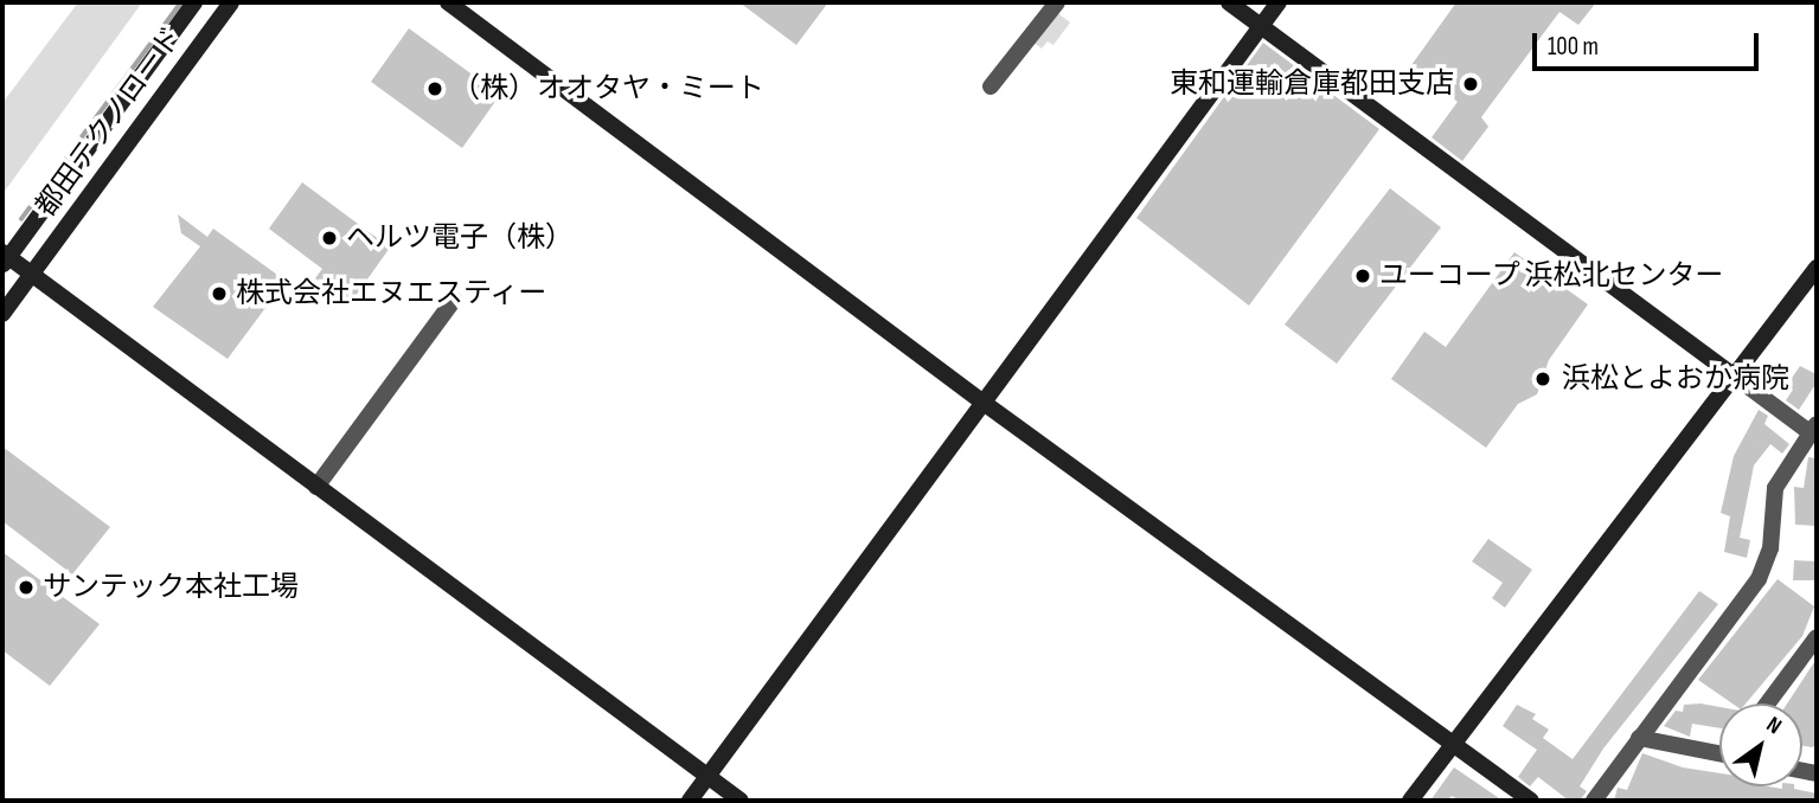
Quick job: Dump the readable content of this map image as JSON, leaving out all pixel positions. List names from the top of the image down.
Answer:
{
  "streets": {
    "street": ["都田テクノロード"]
  },
  "places": [
    "東和運輸倉庫都田支店",
    "（株）オオタヤ・ミート",
    "ヘルツ電子（株）",
    "ユーコープ 浜松北センター",
    "株式会社エヌエスティー",
    "浜松とよおか病院",
    "サンテック本社工場"
  ],
  "scale_bar": "100 m",
  "north": "top right"
}
